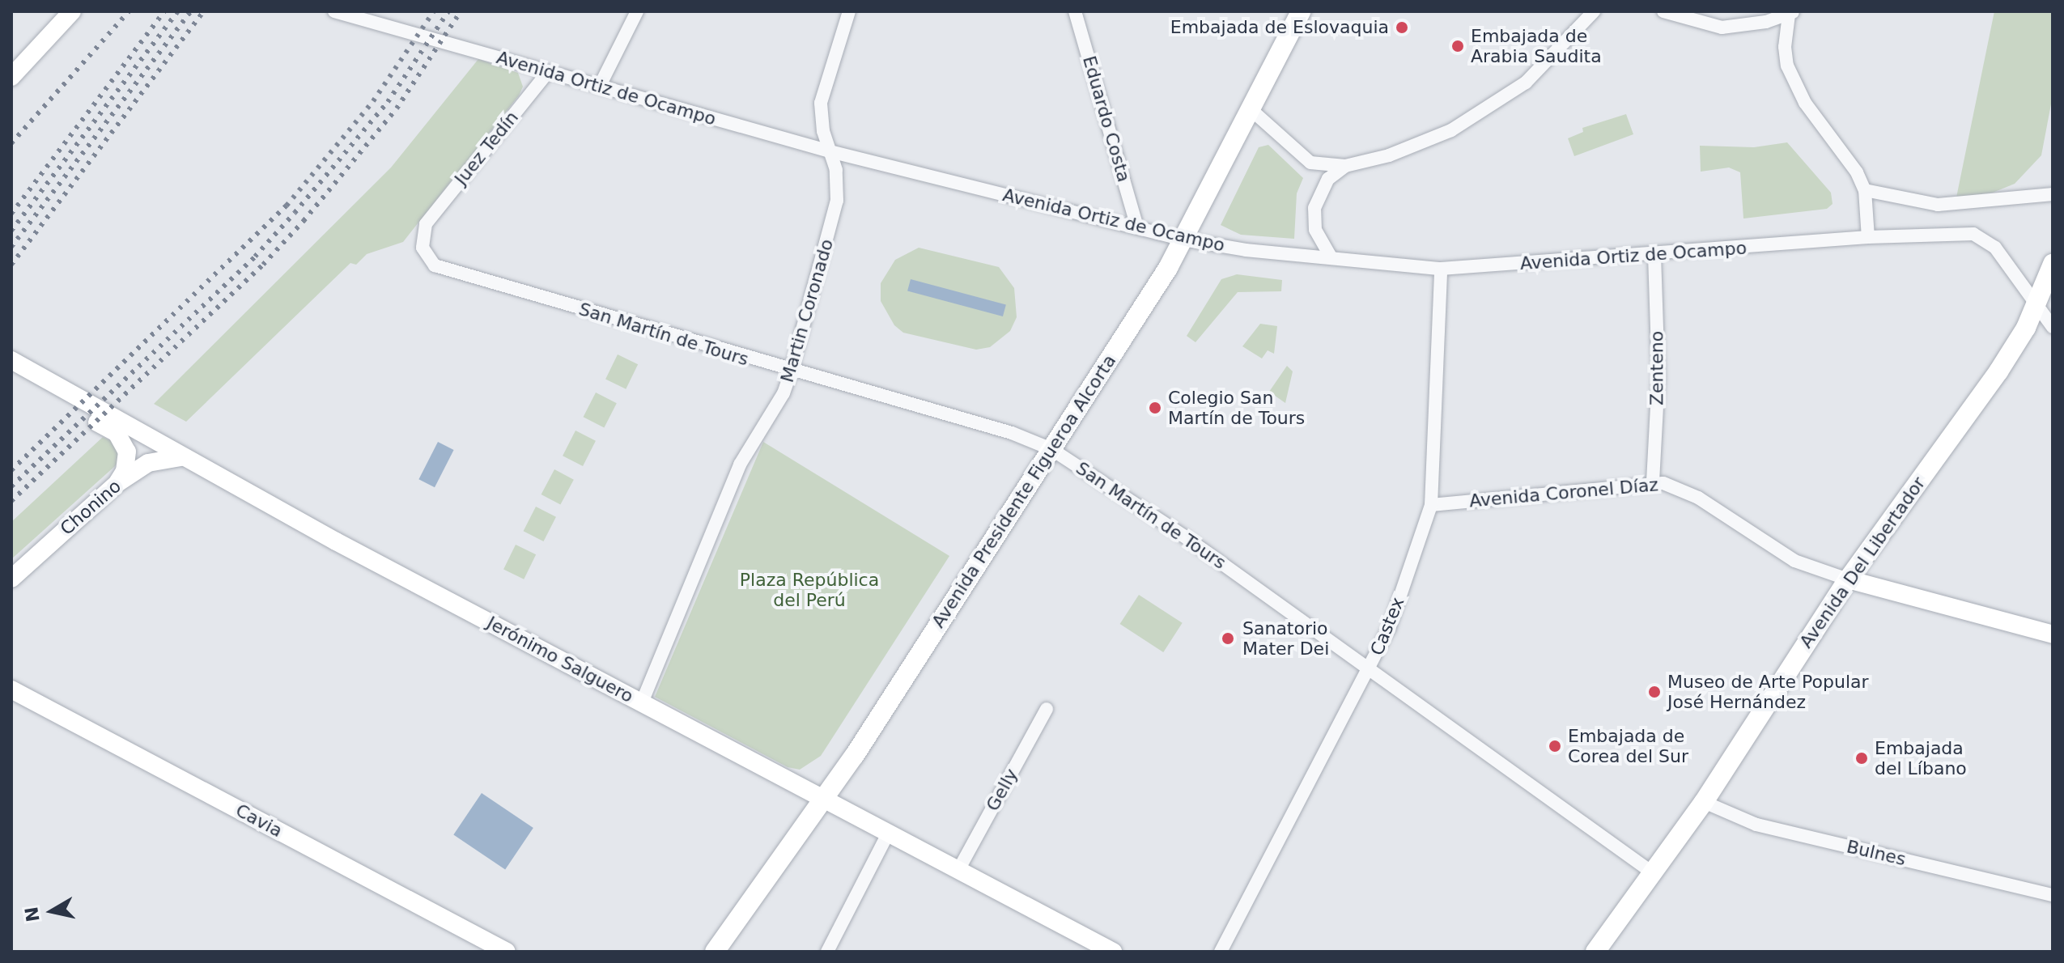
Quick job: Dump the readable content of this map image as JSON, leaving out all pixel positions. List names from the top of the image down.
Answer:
{
  "streets": {
    "main road": ["Avenida Presidente Figueroa Alcorta", "Avenida Del Libertador"],
    "street": [
      "Avenida Ortiz de Ocampo",
      "Eduardo Costa",
      "Juez Tedín",
      "Martin Coronado",
      "San Martín de Tours",
      "Zenteno",
      "Avenida Coronel Díaz",
      "Chonino",
      "Castex",
      "Jerónimo Salguero",
      "Gelly",
      "Cavia",
      "Bulnes"
    ]
  },
  "crossings": [
    ["Avenida Ortiz de Ocampo", "Eduardo Costa"],
    ["Avenida Ortiz de Ocampo", "Juez Tedín"],
    ["Avenida Ortiz de Ocampo", "Martin Coronado"],
    ["Avenida Ortiz de Ocampo", "Zenteno"],
    ["Avenida Ortiz de Ocampo", "Avenida Presidente Figueroa Alcorta"],
    ["Avenida Ortiz de Ocampo", "Avenida Del Libertador"],
    ["Avenida Ortiz de Ocampo", "Castex"],
    ["Juez Tedín", "San Martín de Tours"],
    ["Martin Coronado", "San Martín de Tours"],
    ["Martin Coronado", "Jerónimo Salguero"],
    ["San Martín de Tours", "Avenida Presidente Figueroa Alcorta"],
    ["San Martín de Tours", "Avenida Del Libertador"],
    ["San Martín de Tours", "Castex"],
    ["Zenteno", "Avenida Coronel Díaz"],
    ["Avenida Presidente Figueroa Alcorta", "Jerónimo Salguero"],
    ["Avenida Coronel Díaz", "Avenida Del Libertador"],
    ["Avenida Coronel Díaz", "Castex"],
    ["Chonino", "Jerónimo Salguero"],
    ["Avenida Del Libertador", "Bulnes"],
    ["Jerónimo Salguero", "Gelly"]
  ],
  "parks": ["Plaza República del Perú"],
  "places": [
    "Embajada de Eslovaquia",
    "Embajada de Arabia Saudita",
    "Colegio San Martín de Tours",
    "Sanatorio Mater Dei",
    "Museo de Arte Popular José Hernández",
    "Embajada de Corea del Sur",
    "Embajada del Líbano"
  ],
  "north": "left"
}
